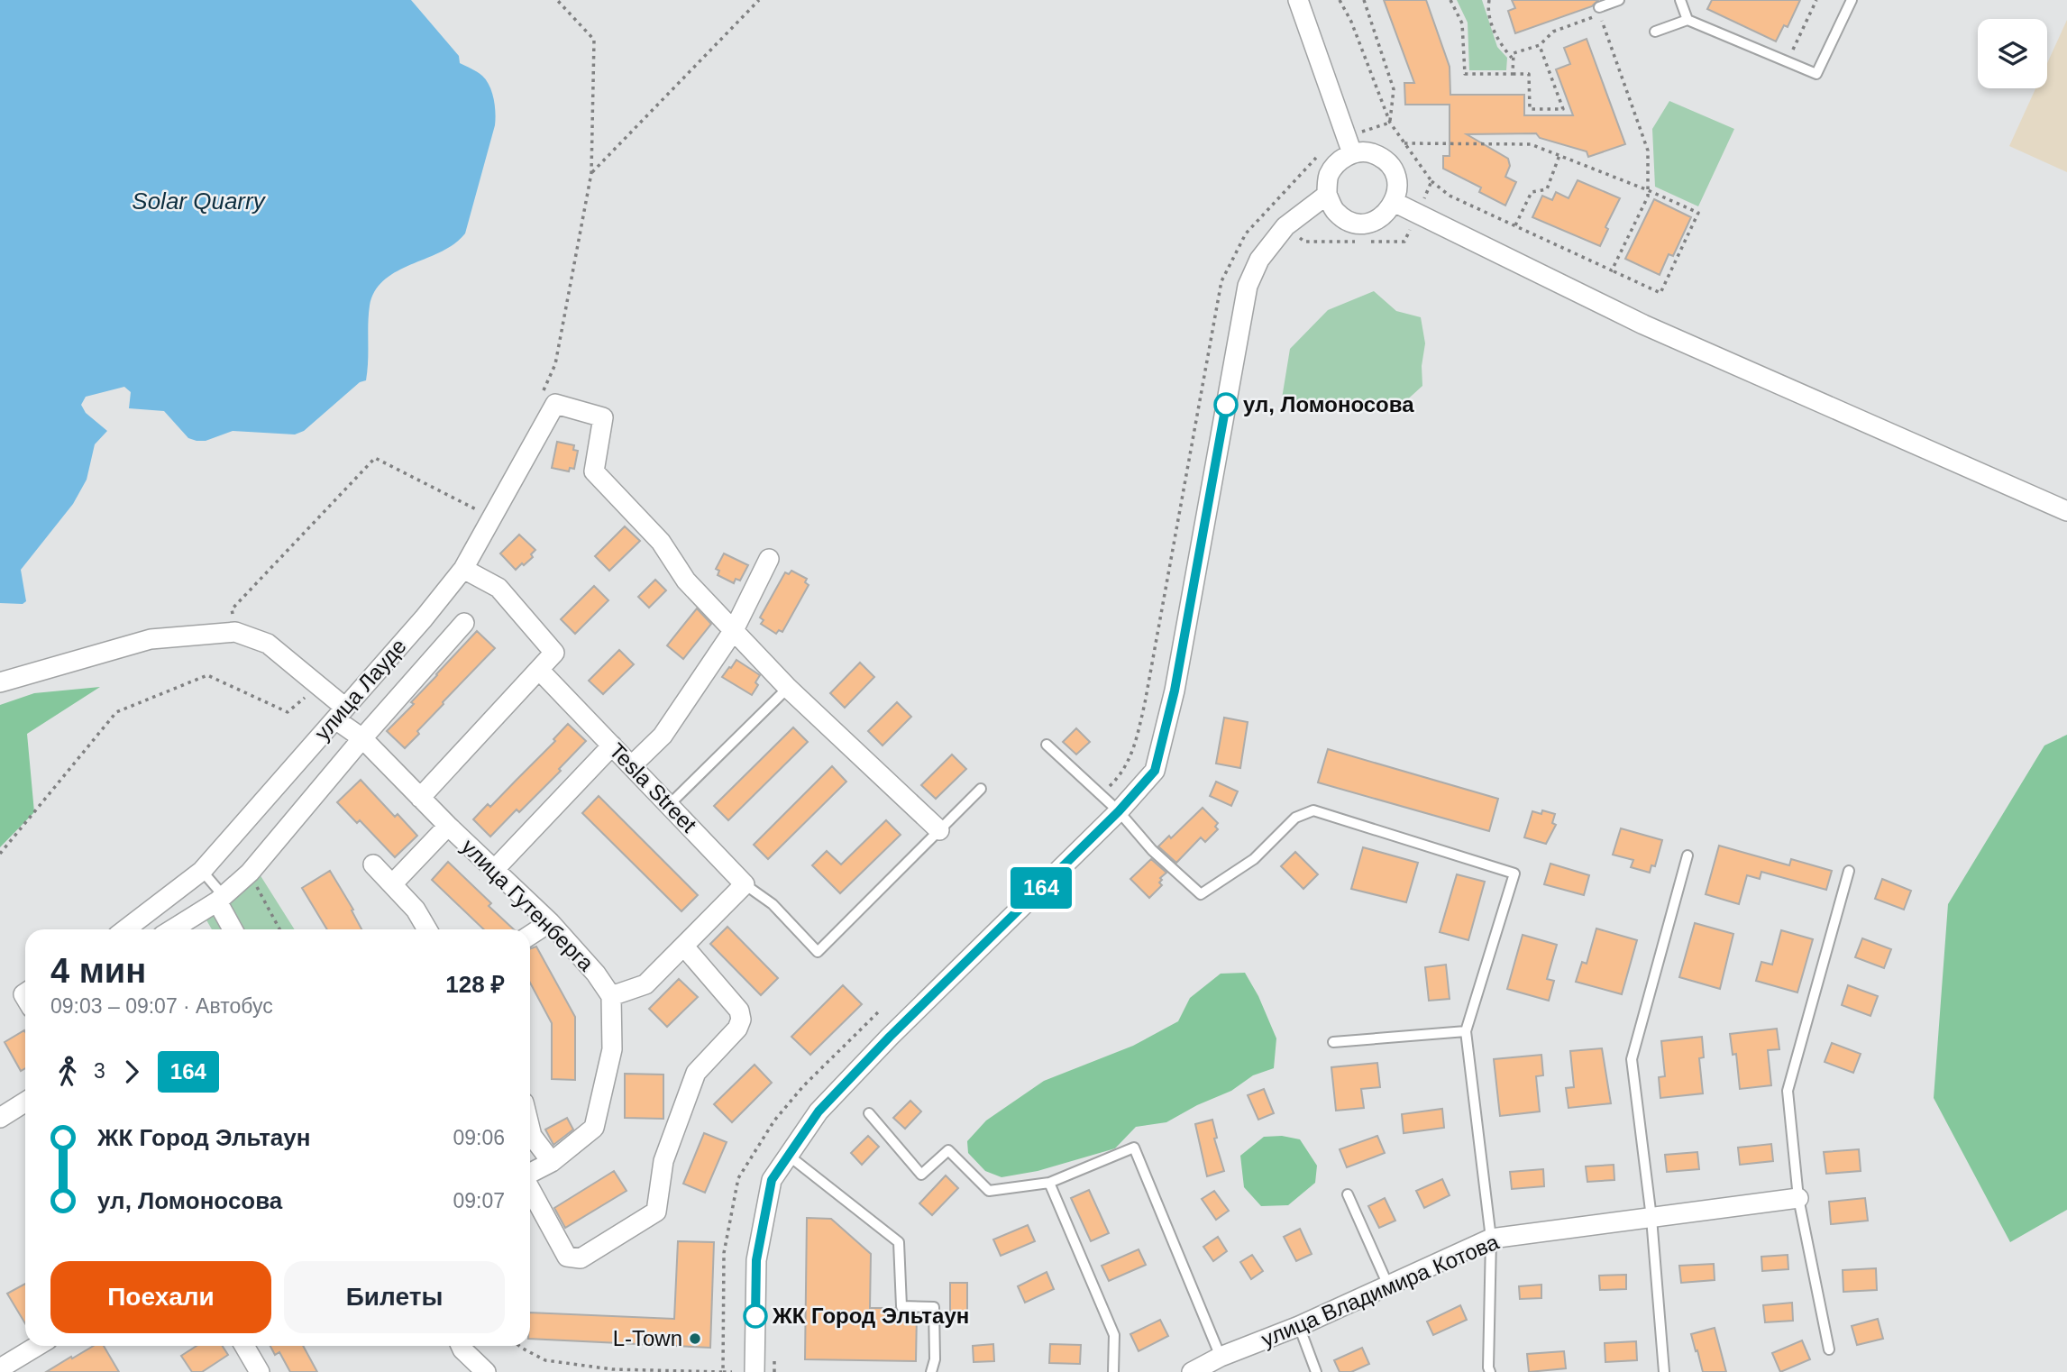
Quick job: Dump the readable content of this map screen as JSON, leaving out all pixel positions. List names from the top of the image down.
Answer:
{
  "streets": {
    "street": [
      "улица Лауде",
      "Tesla Street",
      "улица Гутенберга",
      "улица Владимира Котова"
    ]
  },
  "crossings": [
    ["улица Лауде", "улица Гутенберга"]
  ],
  "water": ["Solar Quarry"],
  "places": ["ул, Ломоносова", "ЖК Город Эльтаун", "L-Town"],
  "lines": ["bus line 164"],
  "page": {
    "on_map": "164",
    "heading": ["4 мин", "09:03 – 09:07 · Автобус", "128 ₽"],
    "legs": ["3", "164"],
    "list": [
      {
        "name": "ЖК Город Эльтаун",
        "value": "09:06"
      },
      {
        "name": "ул, Ломоносова",
        "value": "09:07"
      }
    ],
    "buttons": ["Поехали", "Билеты"]
  }
}
